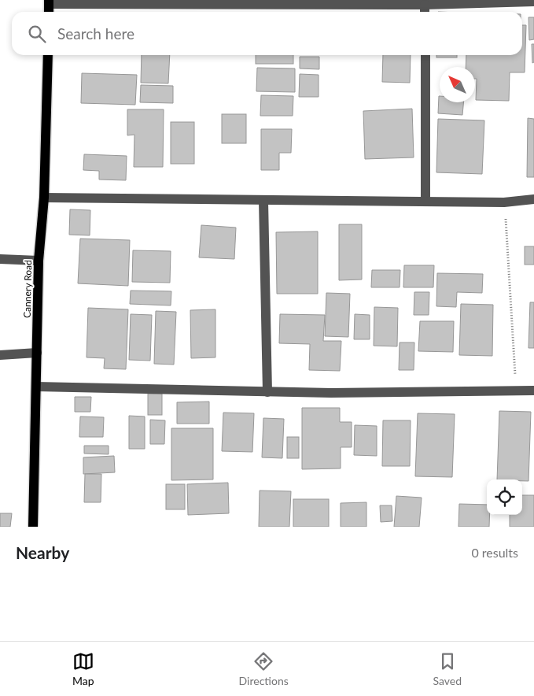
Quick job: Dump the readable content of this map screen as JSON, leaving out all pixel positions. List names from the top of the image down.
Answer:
{
  "streets": {
    "main road": ["Cannery Road"]
  },
  "north": "top left",
  "page": {
    "search": "Search here",
    "heading": ["Nearby", "0 results"],
    "nav": ["Map", "Directions", "Saved"]
  }
}
